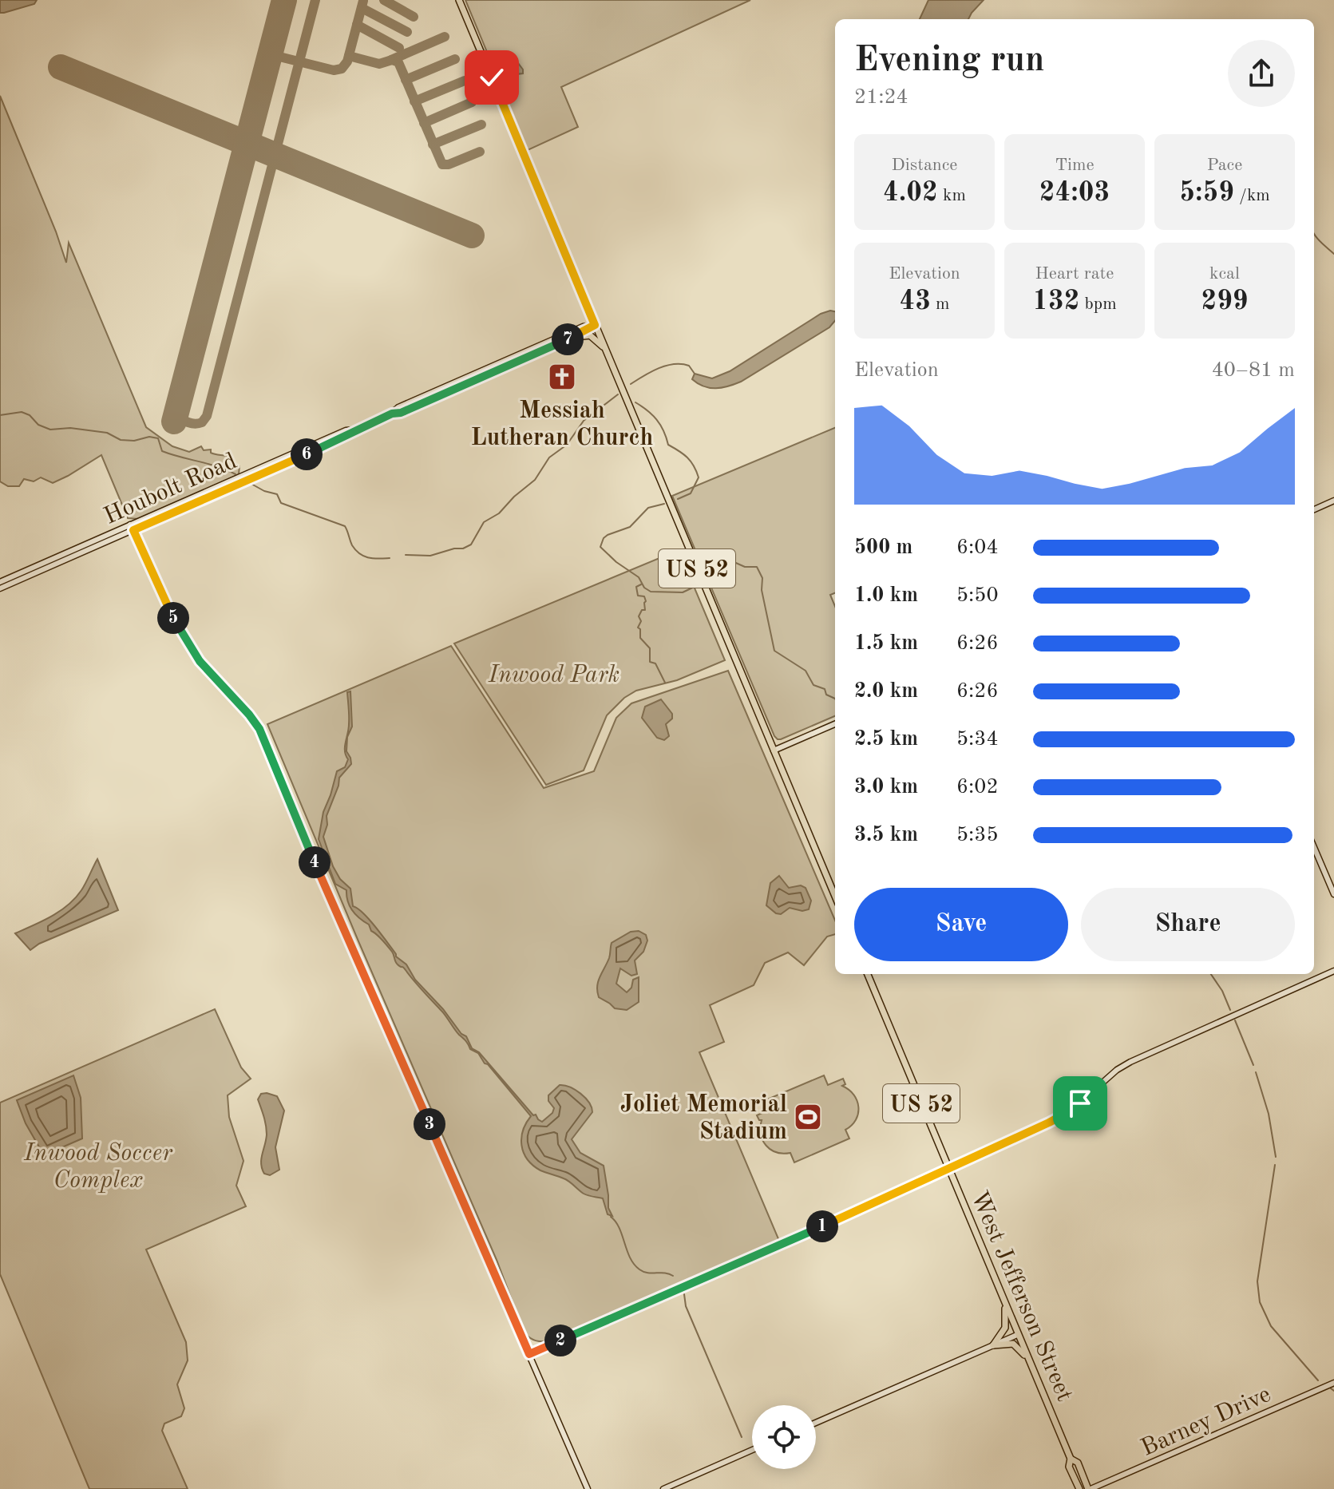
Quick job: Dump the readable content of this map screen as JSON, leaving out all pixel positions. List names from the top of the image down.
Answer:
{
  "streets": {
    "main road": ["US 52", "West Jefferson Street"],
    "street": ["Houbolt Road", "Barney Drive"]
  },
  "crossings": [
    ["Houbolt Road", "US 52"],
    ["West Jefferson Street", "Barney Drive"]
  ],
  "parks": ["Inwood Park", "Inwood Soccer Complex"],
  "places": {
    "church": ["Messiah Lutheran Church"],
    "sports": ["Joliet Memorial Stadium"]
  },
  "page": {
    "heading": ["Evening run", "21:24"],
    "stats": [
      ["Distance", "4.02 km"],
      ["Time", "24:03"],
      ["Pace", "5:59 /km"],
      ["Elevation", "43 m"],
      ["Heart rate", "132 bpm"],
      ["kcal", "299"]
    ],
    "pins": [
      "7",
      "6",
      "5",
      "4",
      "3",
      "1",
      "2"
    ],
    "chart": ["Elevation", "40–81 m"],
    "list": [
      {
        "name": "500 m",
        "note": "6:04"
      },
      {
        "name": "1.0 km",
        "note": "5:50"
      },
      {
        "name": "1.5 km",
        "note": "6:26"
      },
      {
        "name": "2.0 km",
        "note": "6:26"
      },
      {
        "name": "2.5 km",
        "note": "5:34"
      },
      {
        "name": "3.0 km",
        "note": "6:02"
      },
      {
        "name": "3.5 km",
        "note": "5:35"
      }
    ],
    "buttons": ["Save", "Share"]
  }
}
